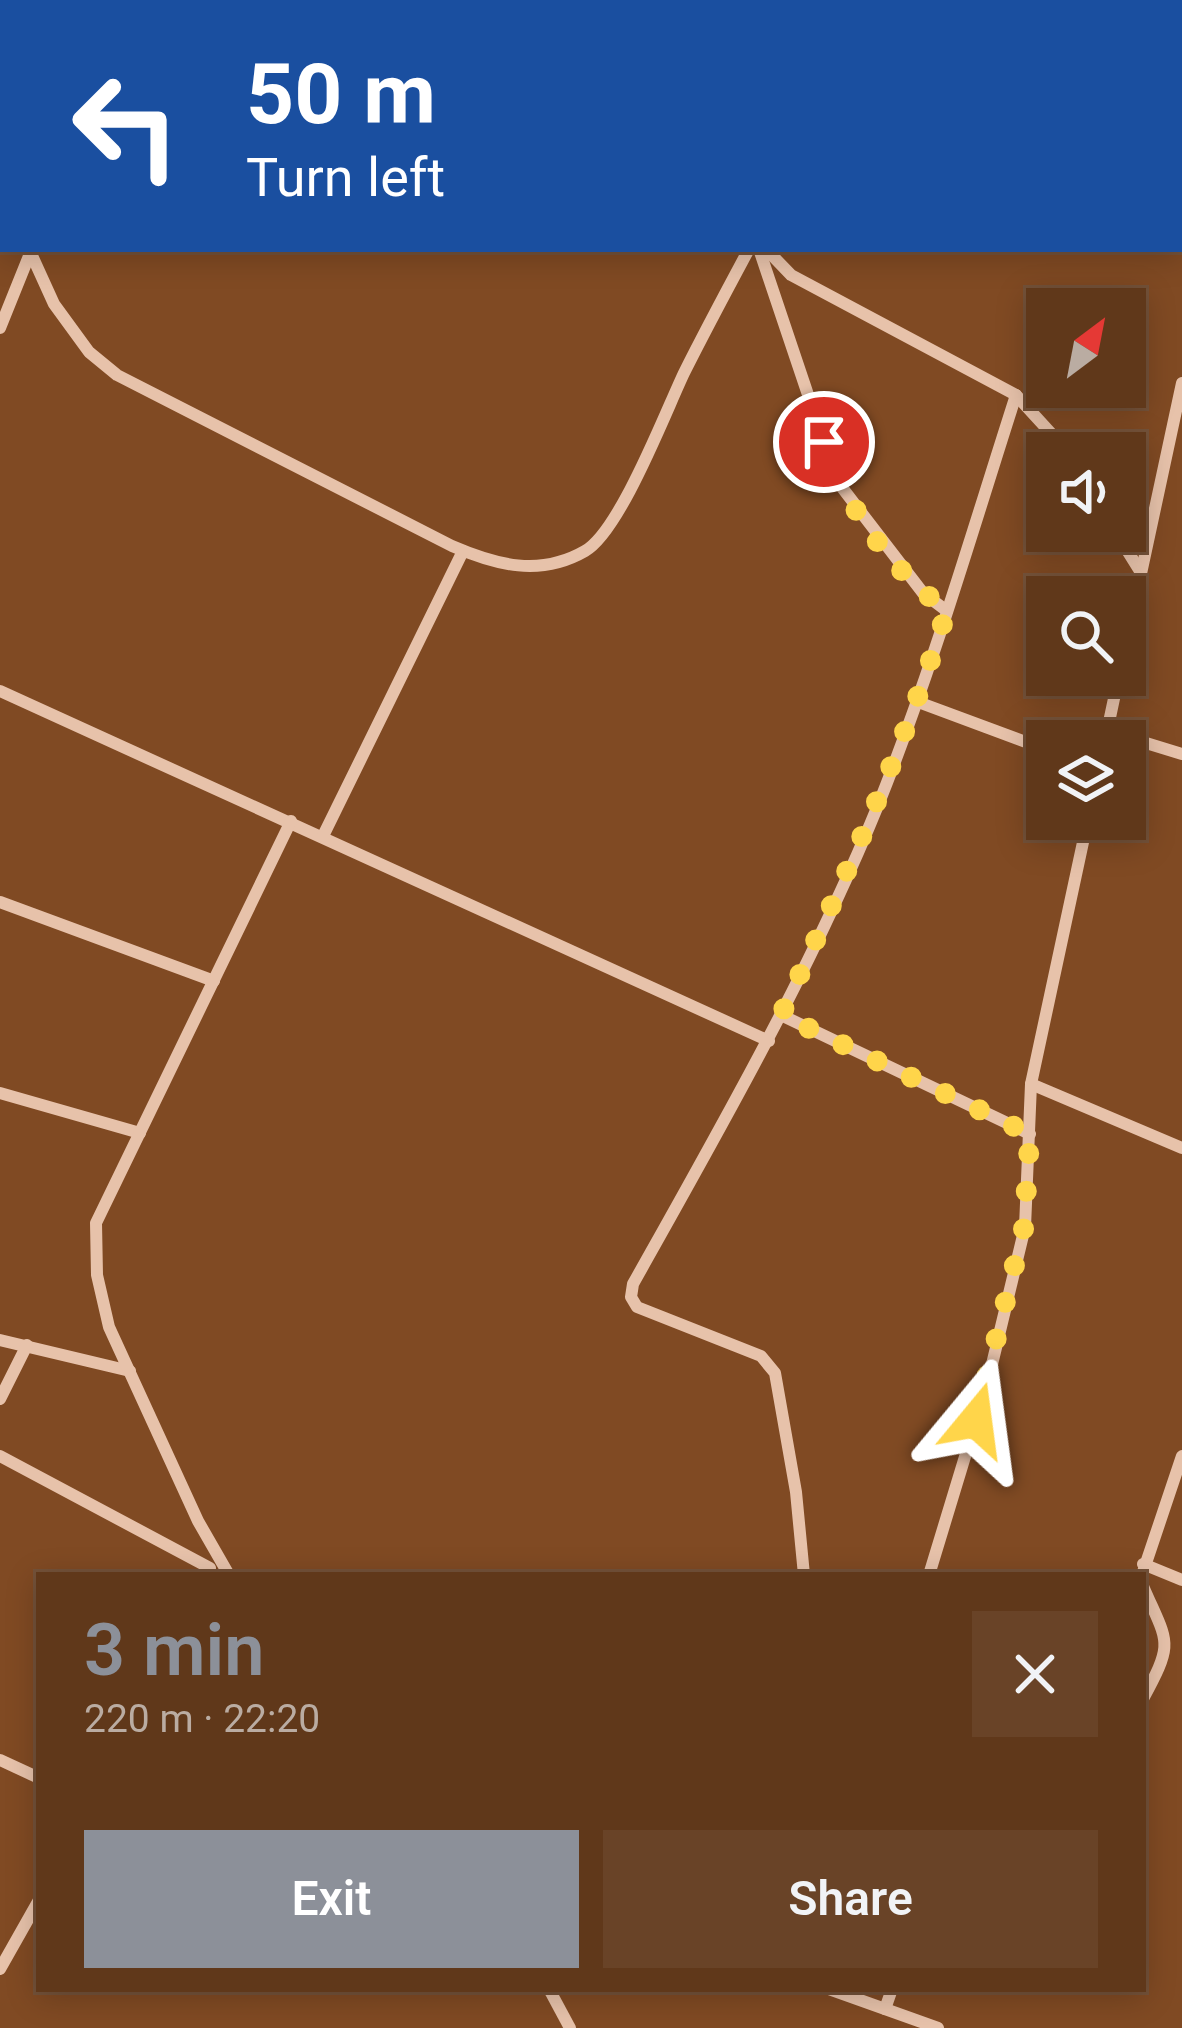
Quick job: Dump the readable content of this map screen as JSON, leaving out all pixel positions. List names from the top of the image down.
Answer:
{
  "north": "top right",
  "page": {
    "turn": ["50 m", "Turn left"],
    "heading": ["3 min", "220 m · 22:20"],
    "buttons": ["Exit", "Share"]
  }
}
